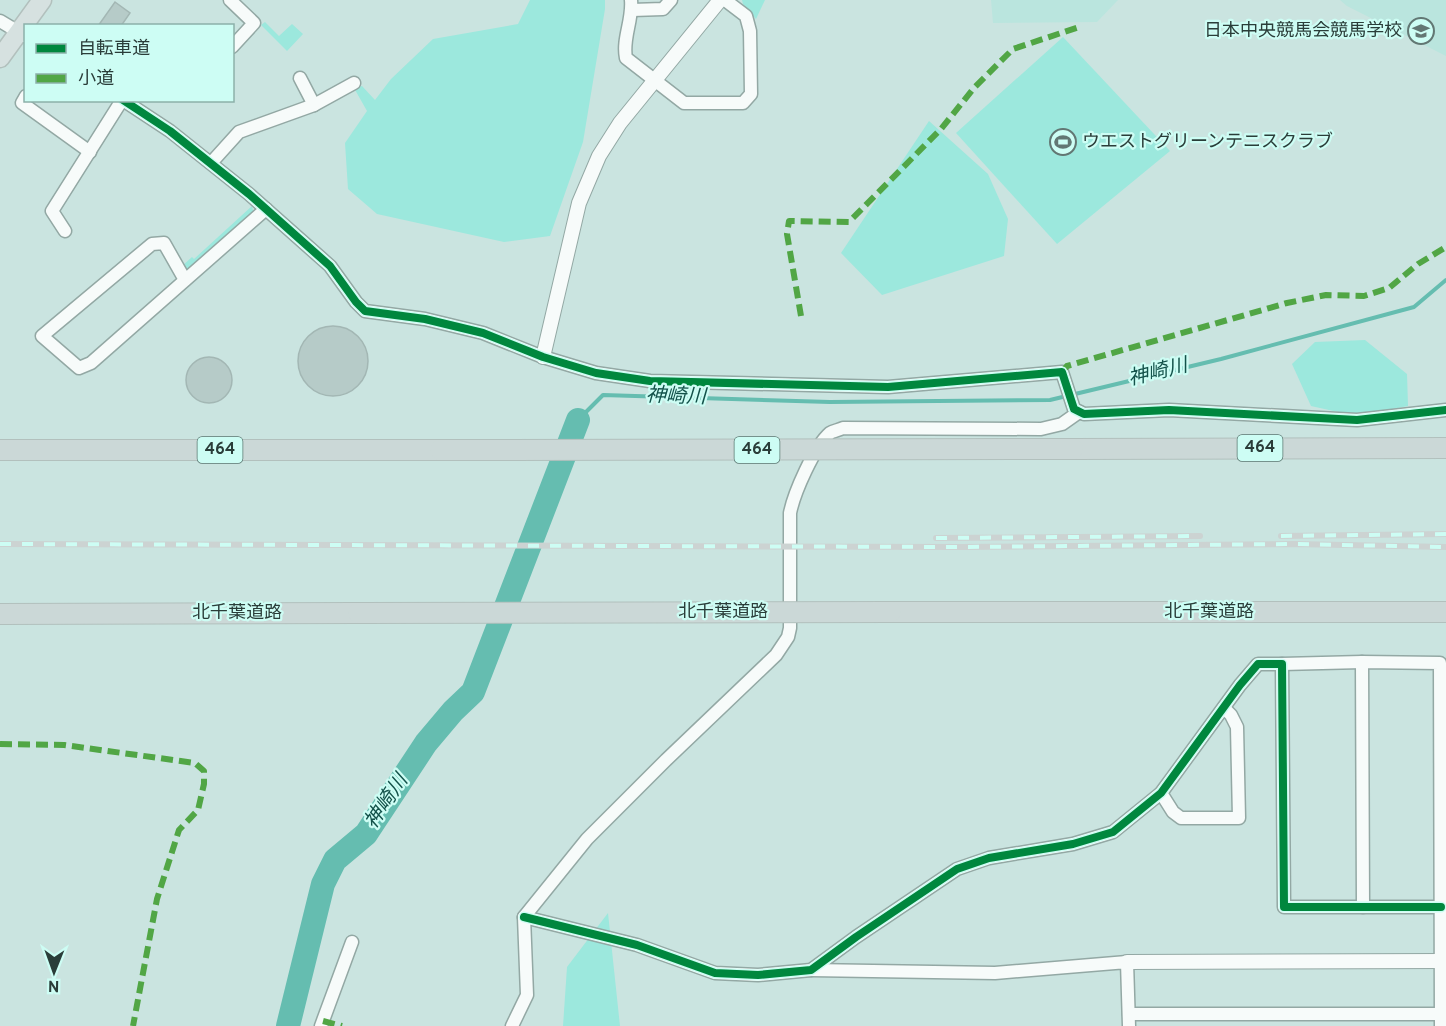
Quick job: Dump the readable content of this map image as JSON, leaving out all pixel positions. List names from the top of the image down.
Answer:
{
  "streets": {
    "highway": ["464", "北千葉道路"]
  },
  "water": ["神崎川"],
  "places": {
    "school or university": ["日本中央競馬会競馬学校"],
    "sports": ["ウエストグリーンテニスクラブ"]
  },
  "legend": ["自転車道", "小道"],
  "north": "bottom"
}
